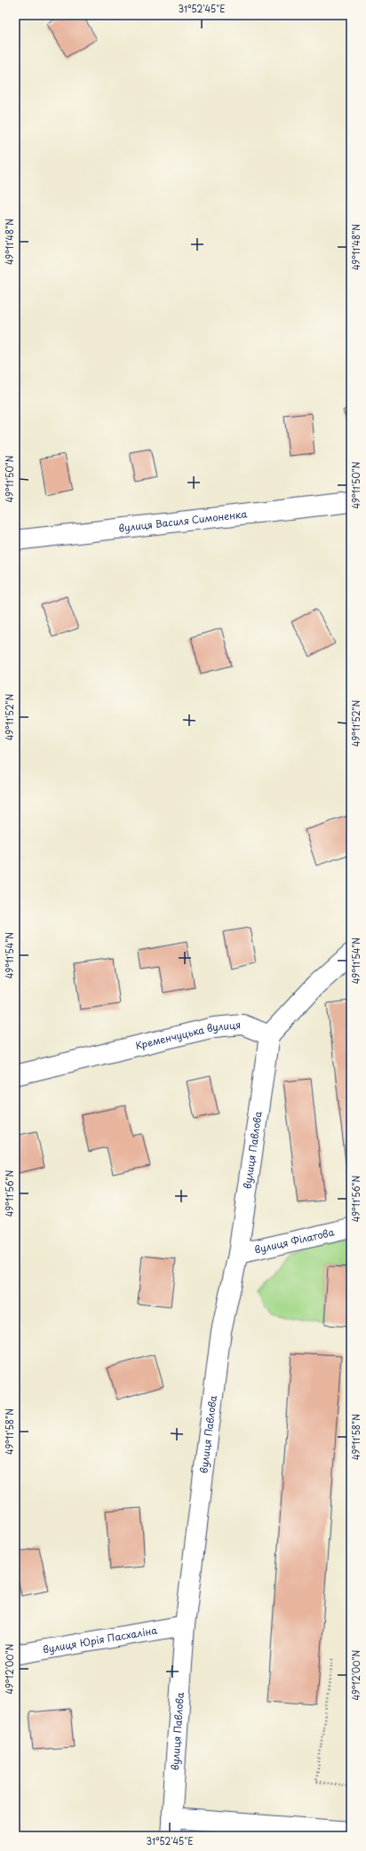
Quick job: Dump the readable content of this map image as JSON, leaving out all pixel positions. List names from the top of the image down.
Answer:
{
  "streets": {
    "street": [
      "вулиця Василя Симоненка",
      "Кременчуцька вулиця",
      "вулиця Павлова",
      "вулиця Філатова",
      "вулиця Юрія Пасхаліна"
    ]
  },
  "crossings": [
    ["Кременчуцька вулиця", "вулиця Павлова"],
    ["вулиця Павлова", "вулиця Філатова"],
    ["вулиця Павлова", "вулиця Юрія Пасхаліна"]
  ],
  "coordinates": [
    "31°52'45\"E",
    "49°11'48\"N",
    "49°11'50\"N",
    "49°11'52\"N",
    "49°11'54\"N",
    "49°11'56\"N",
    "49°11'58\"N",
    "49°12'00\"N"
  ]
}
